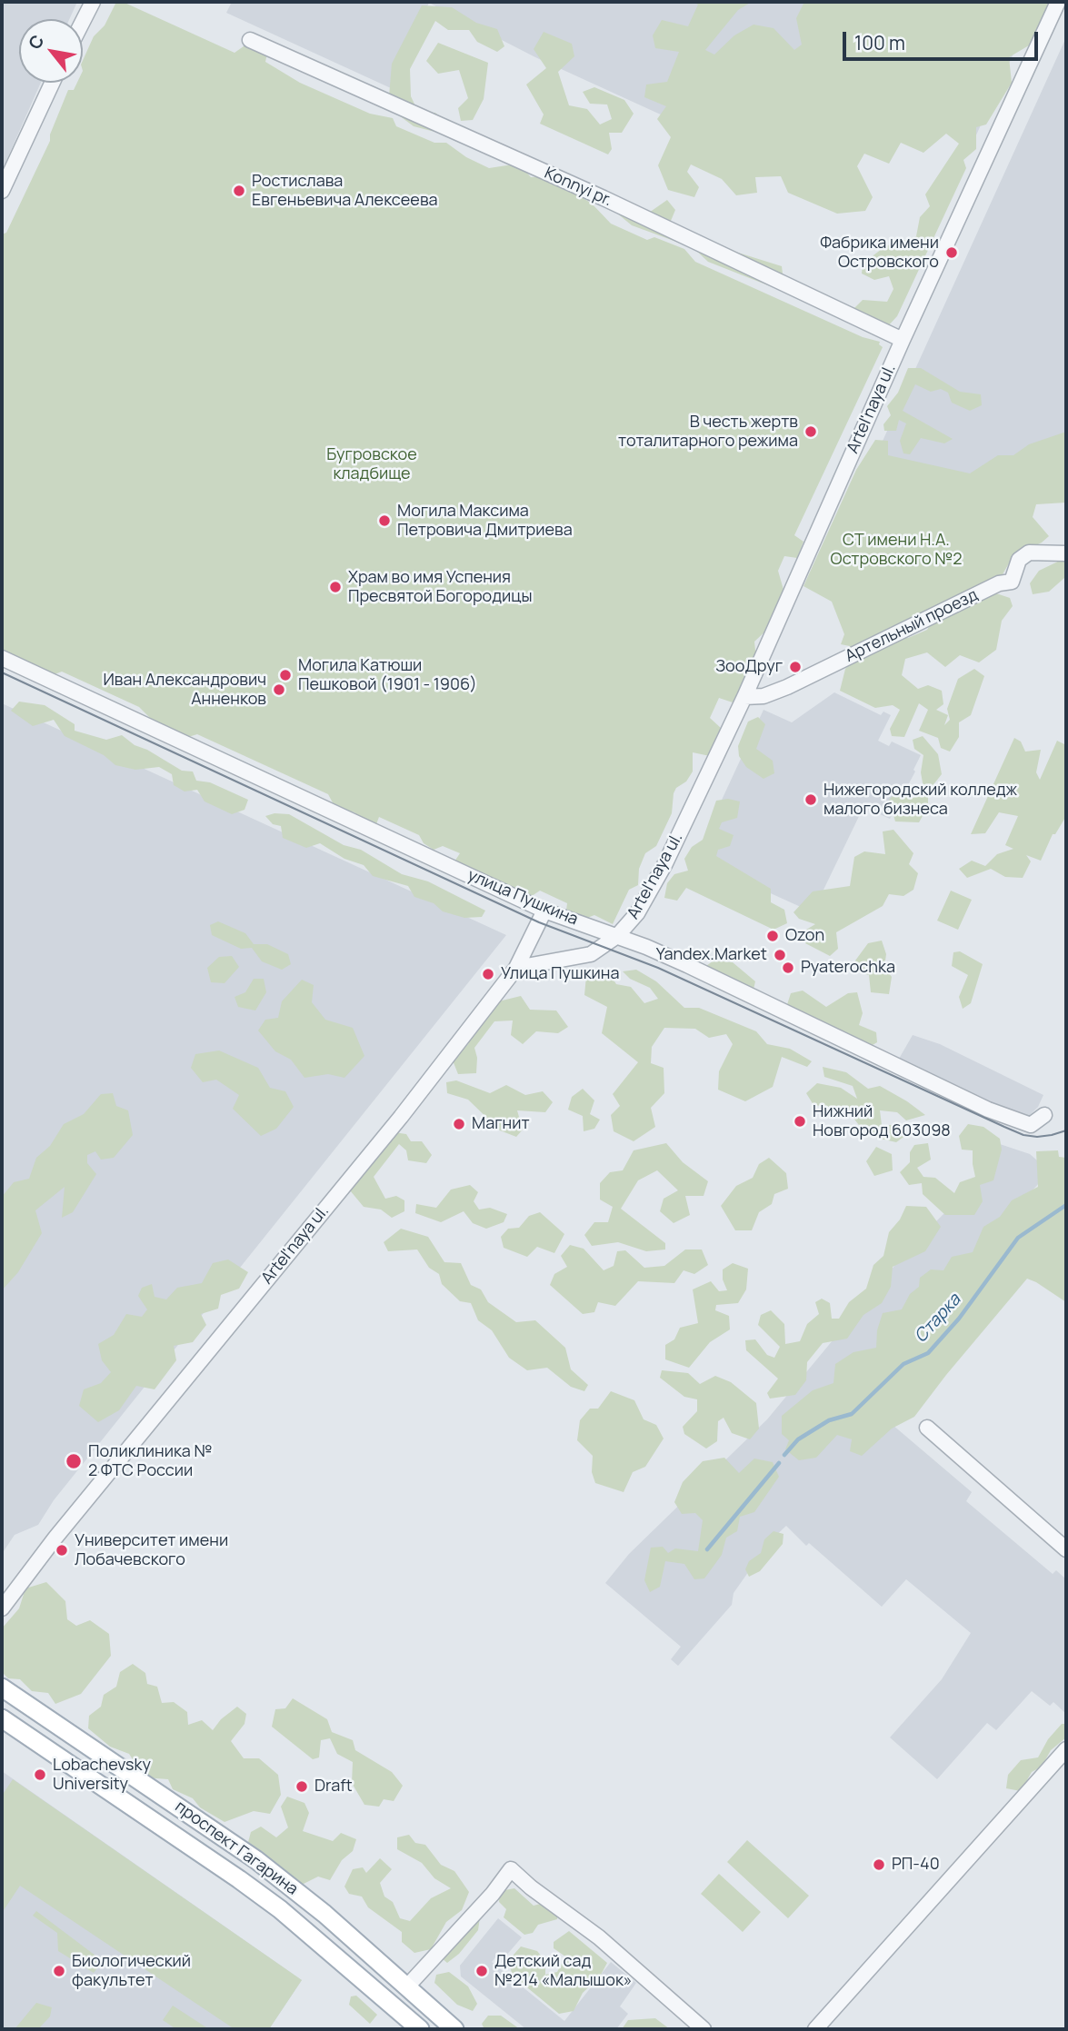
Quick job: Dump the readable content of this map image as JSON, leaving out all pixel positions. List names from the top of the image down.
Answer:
{
  "streets": {
    "main road": ["проспект Гагарина"],
    "street": [
      "Konnyi pr.",
      "Artel'naya ul.",
      "Артельный проезд",
      "улица Пушкина"
    ]
  },
  "crossings": [
    ["Konnyi pr.", "Artel'naya ul."],
    ["Artel'naya ul.", "Артельный проезд"],
    ["Artel'naya ul.", "улица Пушкина"]
  ],
  "water": ["Старка"],
  "parks": ["Бугровское кладбище", "СТ имени Н.А. Островского №2"],
  "places": [
    "Ростислава Евгеньевича Алексеева",
    "Фабрика имени Островского",
    "В честь жертв тоталитарного режима",
    "Могила Максима Петровича Дмитриева",
    "Храм во имя Успения Пресвятой Богородицы",
    "ЗооДруг",
    "Могила Катюши Пешковой (1901 - 1906)",
    "Иван Александрович Анненков",
    "Нижегородский колледж малого бизнеса",
    "Ozon",
    "Yandex.Market",
    "Pyaterochka",
    "Улица Пушкина",
    "Нижний Новгород 603098",
    "Магнит",
    "Поликлиника № 2 ФТС России",
    "Университет имени Лобачевского",
    "Lobachevsky University",
    "Draft",
    "РП-40",
    "Биологический факультет",
    "Детский сад №214 «Малышок»"
  ],
  "scale_bar": "100 m",
  "north": "top left"
}
